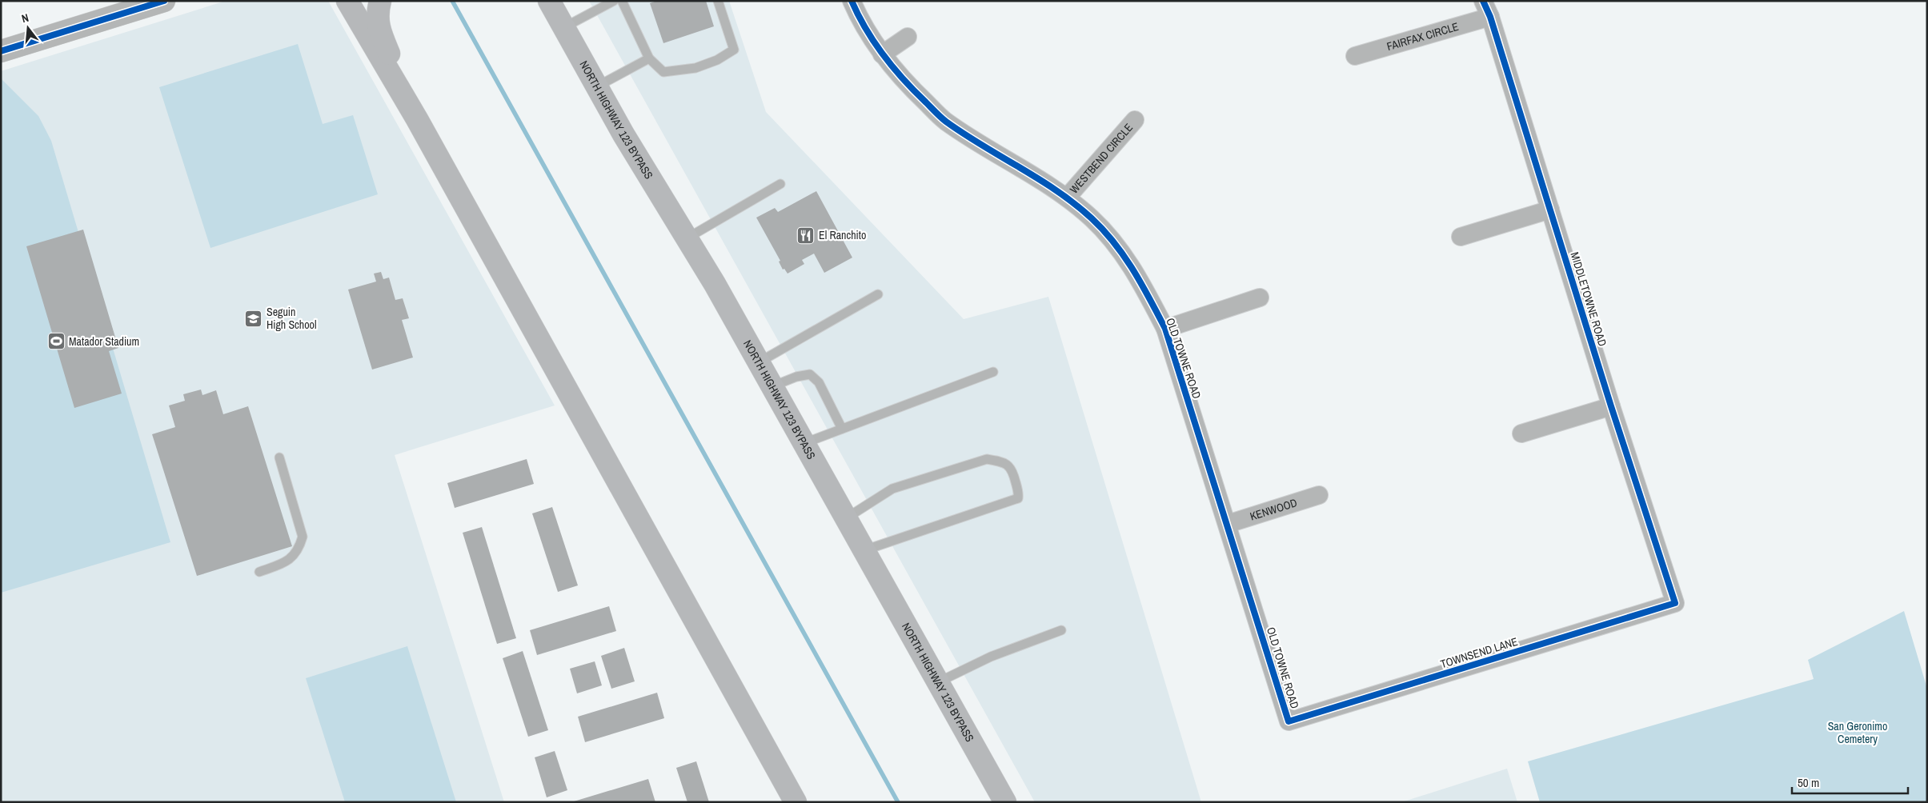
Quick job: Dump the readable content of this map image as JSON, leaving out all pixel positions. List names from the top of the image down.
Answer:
{
  "streets": {
    "main road": ["NORTH HIGHWAY 123 BYPASS"],
    "street": [
      "FAIRFAX CIRCLE",
      "WESTBEND CIRCLE",
      "MIDDLETOWNE ROAD",
      "OLD TOWNE ROAD",
      "KENWOOD",
      "TOWNSEND LANE"
    ]
  },
  "crossings": [
    ["FAIRFAX CIRCLE", "MIDDLETOWNE ROAD"],
    ["WESTBEND CIRCLE", "OLD TOWNE ROAD"],
    ["MIDDLETOWNE ROAD", "TOWNSEND LANE"],
    ["OLD TOWNE ROAD", "KENWOOD"],
    ["OLD TOWNE ROAD", "TOWNSEND LANE"]
  ],
  "parks": ["San Geronimo Cemetery"],
  "places": {
    "restaurant": ["El Ranchito"],
    "school or university": ["Seguin High School"],
    "sports": ["Matador Stadium"]
  },
  "scale_bar": "50 m",
  "north": "top"
}
